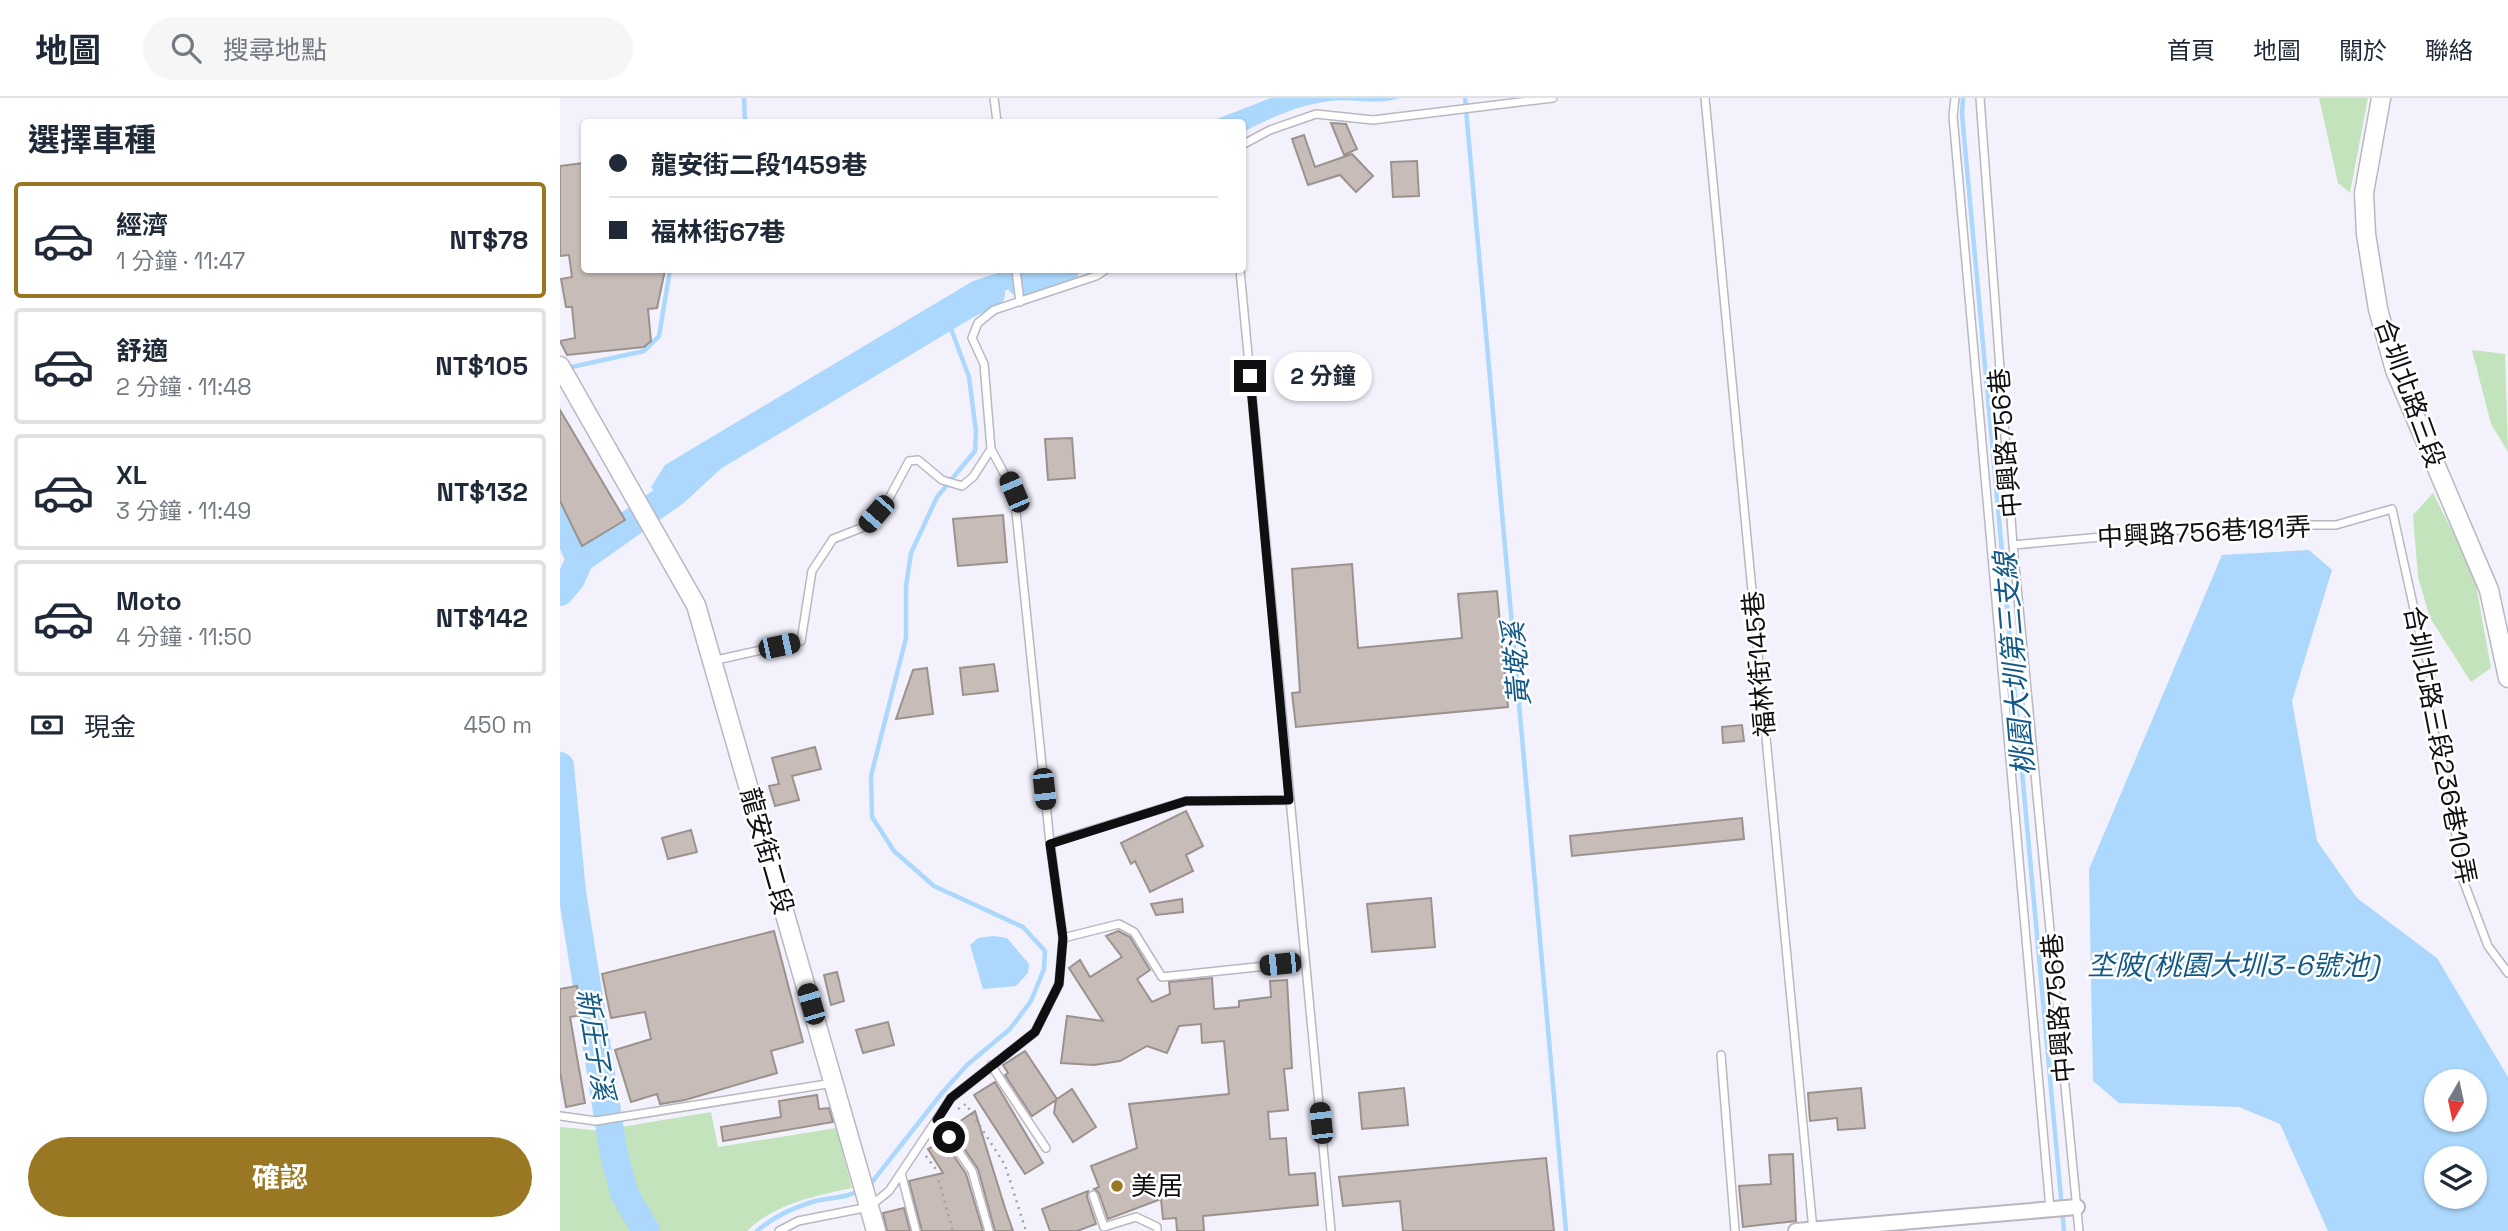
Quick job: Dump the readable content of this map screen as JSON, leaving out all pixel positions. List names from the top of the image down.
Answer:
{
  "streets": {
    "street": ["合圳北路三段", "龍安街二段"],
    "lane": [
      "中興路756巷",
      "中興路756巷181弄",
      "福林街145巷",
      "合圳北路三段236巷10弄"
    ]
  },
  "crossings": [
    ["中興路756巷", "中興路756巷181弄"],
    ["中興路756巷181弄", "合圳北路三段236巷10弄"]
  ],
  "water": [
    "黃墘溪",
    "桃園大圳第三支線",
    "坔陂(桃園大圳3-6號池)",
    "新庄子溪"
  ],
  "places": ["美居"],
  "north": "bottom",
  "page": {
    "header": "地圖",
    "search": "搜尋地點",
    "nav": [
      "首頁",
      "地圖",
      "關於",
      "聯絡"
    ],
    "heading": "選擇車種",
    "banner": ["龍安街二段1459巷", "福林街67巷"],
    "list": [
      {
        "name": "經濟",
        "note": "1 分鐘 · 11:47",
        "value": "NT$78"
      },
      {
        "name": "舒適",
        "note": "2 分鐘 · 11:48",
        "value": "NT$105"
      },
      {
        "name": "XL",
        "note": "3 分鐘 · 11:49",
        "value": "NT$132"
      },
      {
        "name": "Moto",
        "note": "4 分鐘 · 11:50",
        "value": "NT$142"
      }
    ],
    "bubble": "2 分鐘",
    "pay": ["現金", "450 m"],
    "buttons": "確認"
  }
}
